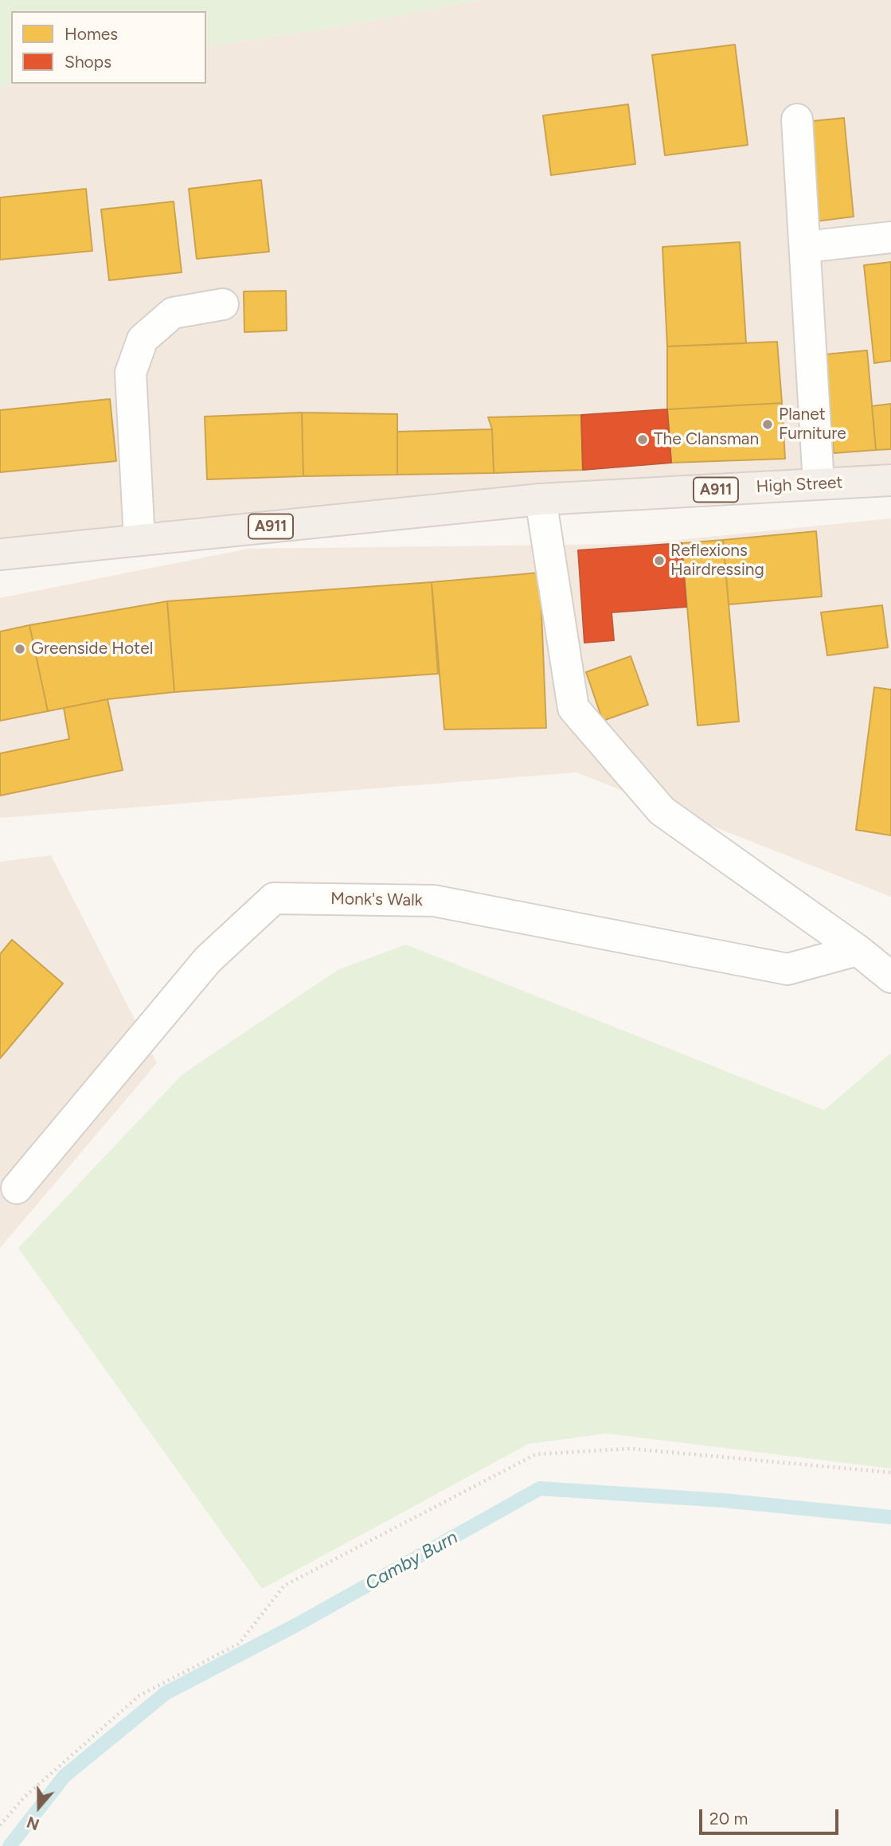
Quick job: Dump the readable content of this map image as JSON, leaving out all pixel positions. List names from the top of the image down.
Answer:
{
  "streets": {
    "main road": ["High Street", "A911"],
    "street": ["Monk's Walk"]
  },
  "crossings": [
    ["High Street", "A911"]
  ],
  "water": ["Camby Burn"],
  "places": [
    "Planet Furniture",
    "The Clansman",
    "Reflexions Hairdressing",
    "Greenside Hotel"
  ],
  "legend": ["Homes", "Shops"],
  "scale_bar": "20 m",
  "north": "bottom"
}
